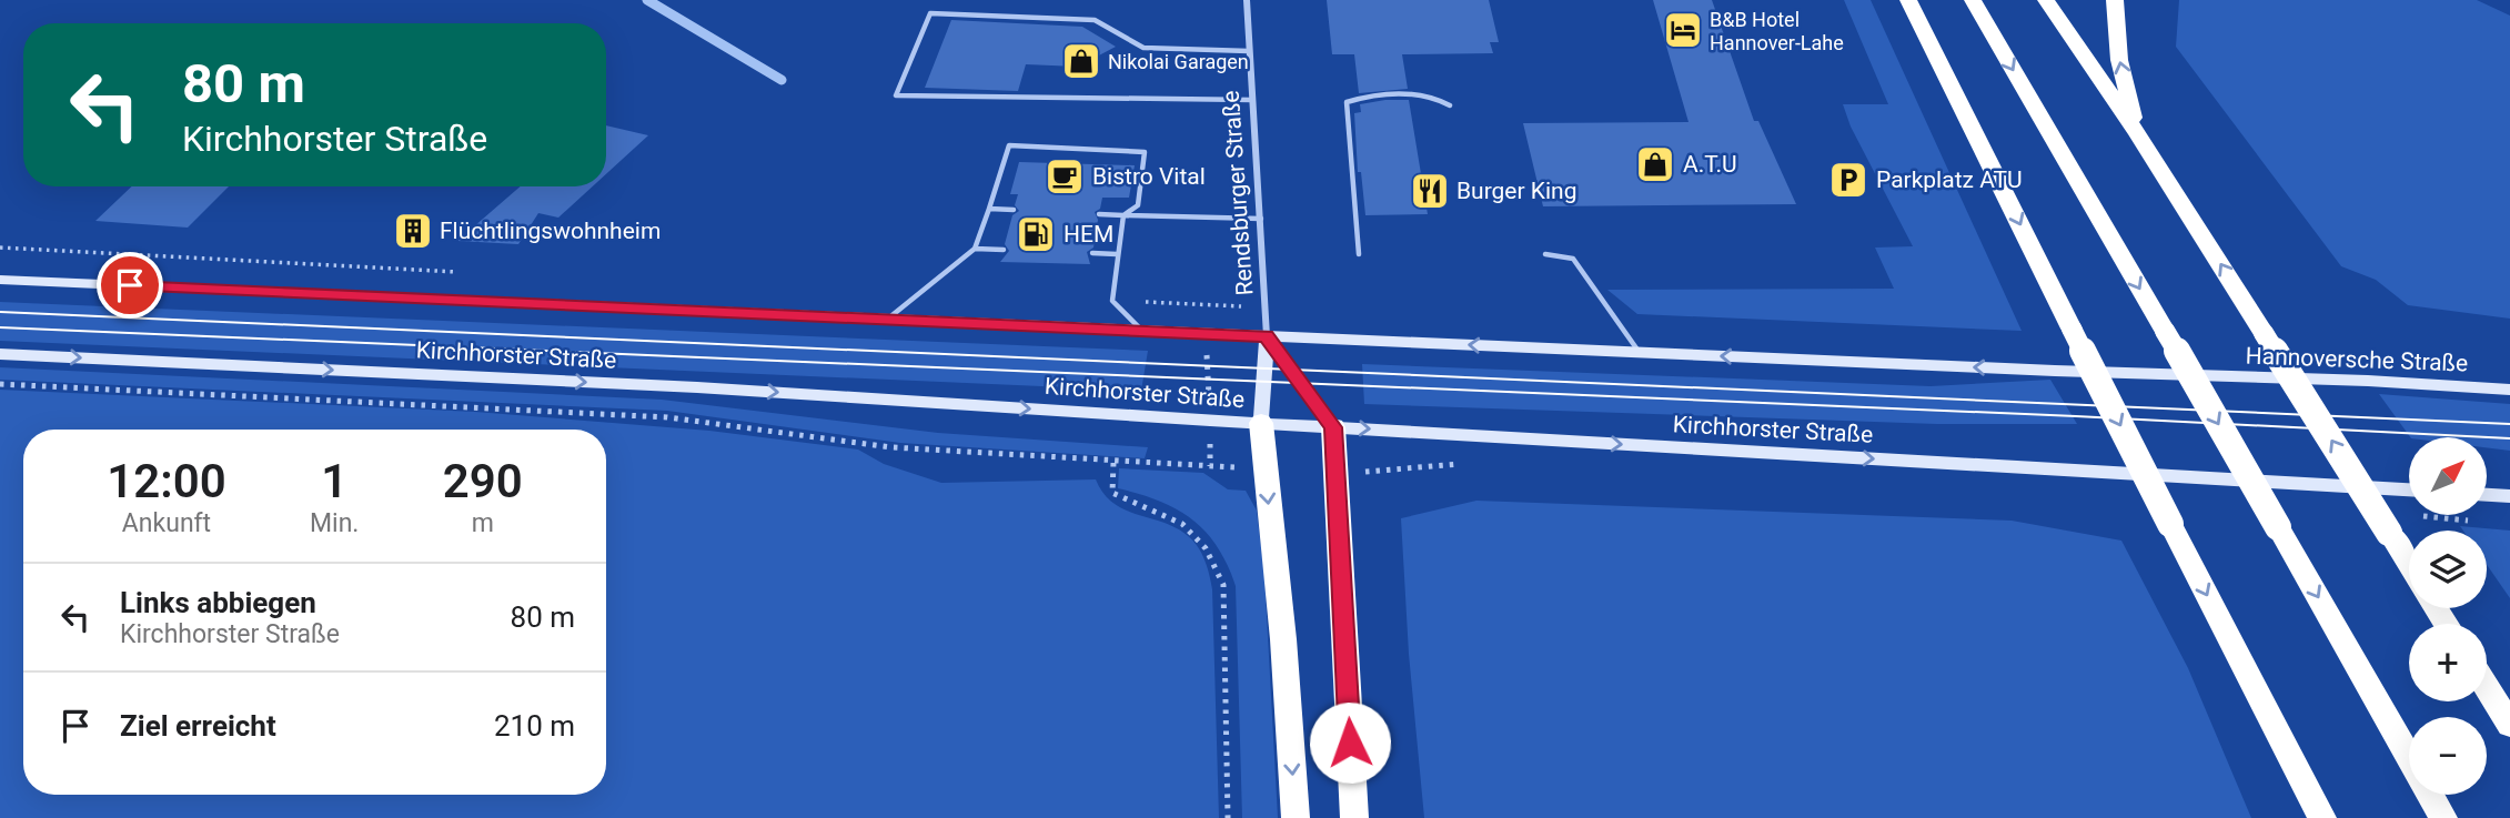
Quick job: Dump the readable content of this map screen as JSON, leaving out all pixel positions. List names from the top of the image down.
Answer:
{
  "streets": {
    "main road": ["Kirchhorster Straße", "Hannoversche Straße"],
    "street": ["Rendsburger Straße"]
  },
  "one_way": ["Hannoversche Straße"],
  "places": {
    "hotel": ["B&B Hotel Hannover-Lahe"],
    "shop": ["Nikolai Garagen", "A.T.U"],
    "cafe": ["Bistro Vital"],
    "parking": ["Parkplatz ATU"],
    "restaurant": ["Burger King"],
    "building": ["Flüchtlingswohnheim"],
    "fuel station": ["HEM"]
  },
  "north": "top right",
  "page": {
    "turn": ["80 m", "Kirchhorster Straße"],
    "eta": [
      "12:00",
      "Ankunft",
      "1",
      "Min.",
      "290",
      "m"
    ],
    "map_buttons": ["+", "−"],
    "list": [
      {
        "name": "Links abbiegen",
        "note": "Kirchhorster Straße",
        "value": "80 m"
      },
      {
        "name": "Ziel erreicht",
        "value": "210 m"
      }
    ]
  }
}
